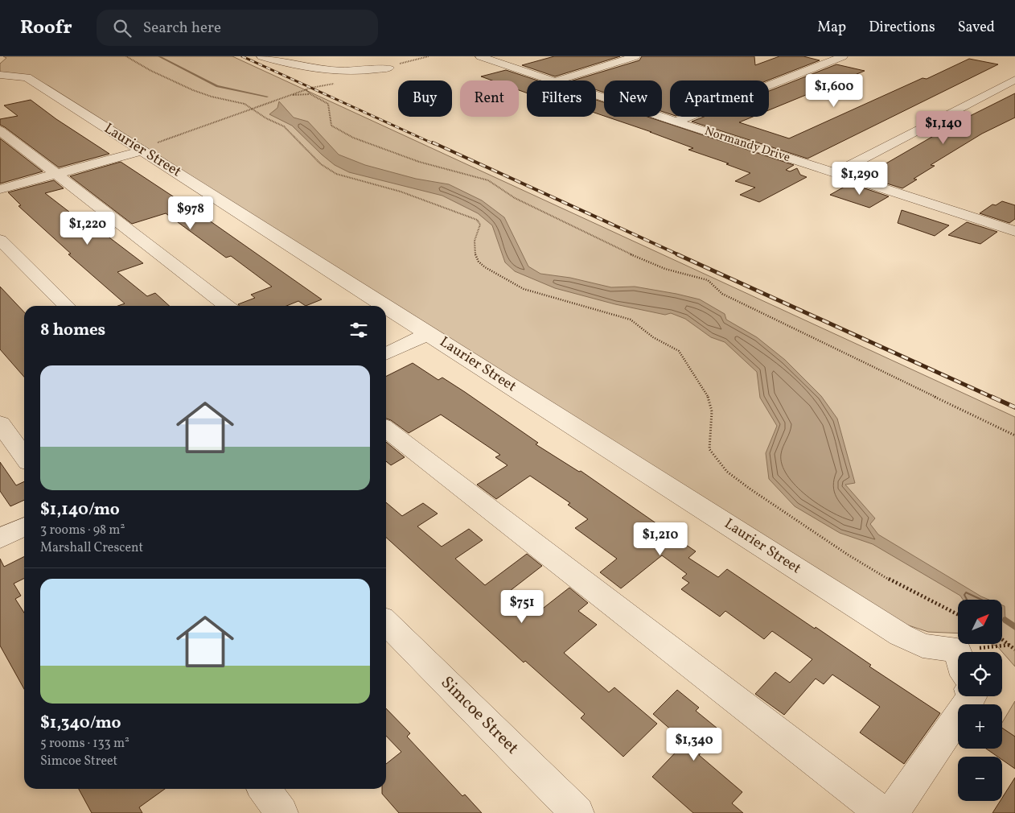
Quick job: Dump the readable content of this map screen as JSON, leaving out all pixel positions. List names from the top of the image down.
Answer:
{
  "streets": {
    "street": ["Normandy Drive", "Laurier Street", "Simcoe Street"]
  },
  "north": "top right",
  "page": {
    "header": "Roofr",
    "search": "Search here",
    "nav": ["Map", "Directions", "Saved"],
    "price": [
      "$1,600",
      "$1,140",
      "$1,290",
      "$978",
      "$1,220",
      "$1,210",
      "$751",
      "$1,340"
    ],
    "chip": [
      "Buy",
      "Rent",
      "Filters",
      "New",
      "Apartment"
    ],
    "heading": "8 homes",
    "list": [
      {
        "name": "$1,140/mo",
        "note": "3 rooms · 98 m² · Marshall Crescent"
      },
      {
        "name": "$1,340/mo",
        "note": "5 rooms · 133 m² · Simcoe Street"
      }
    ],
    "map_buttons": ["+", "−"]
  }
}
